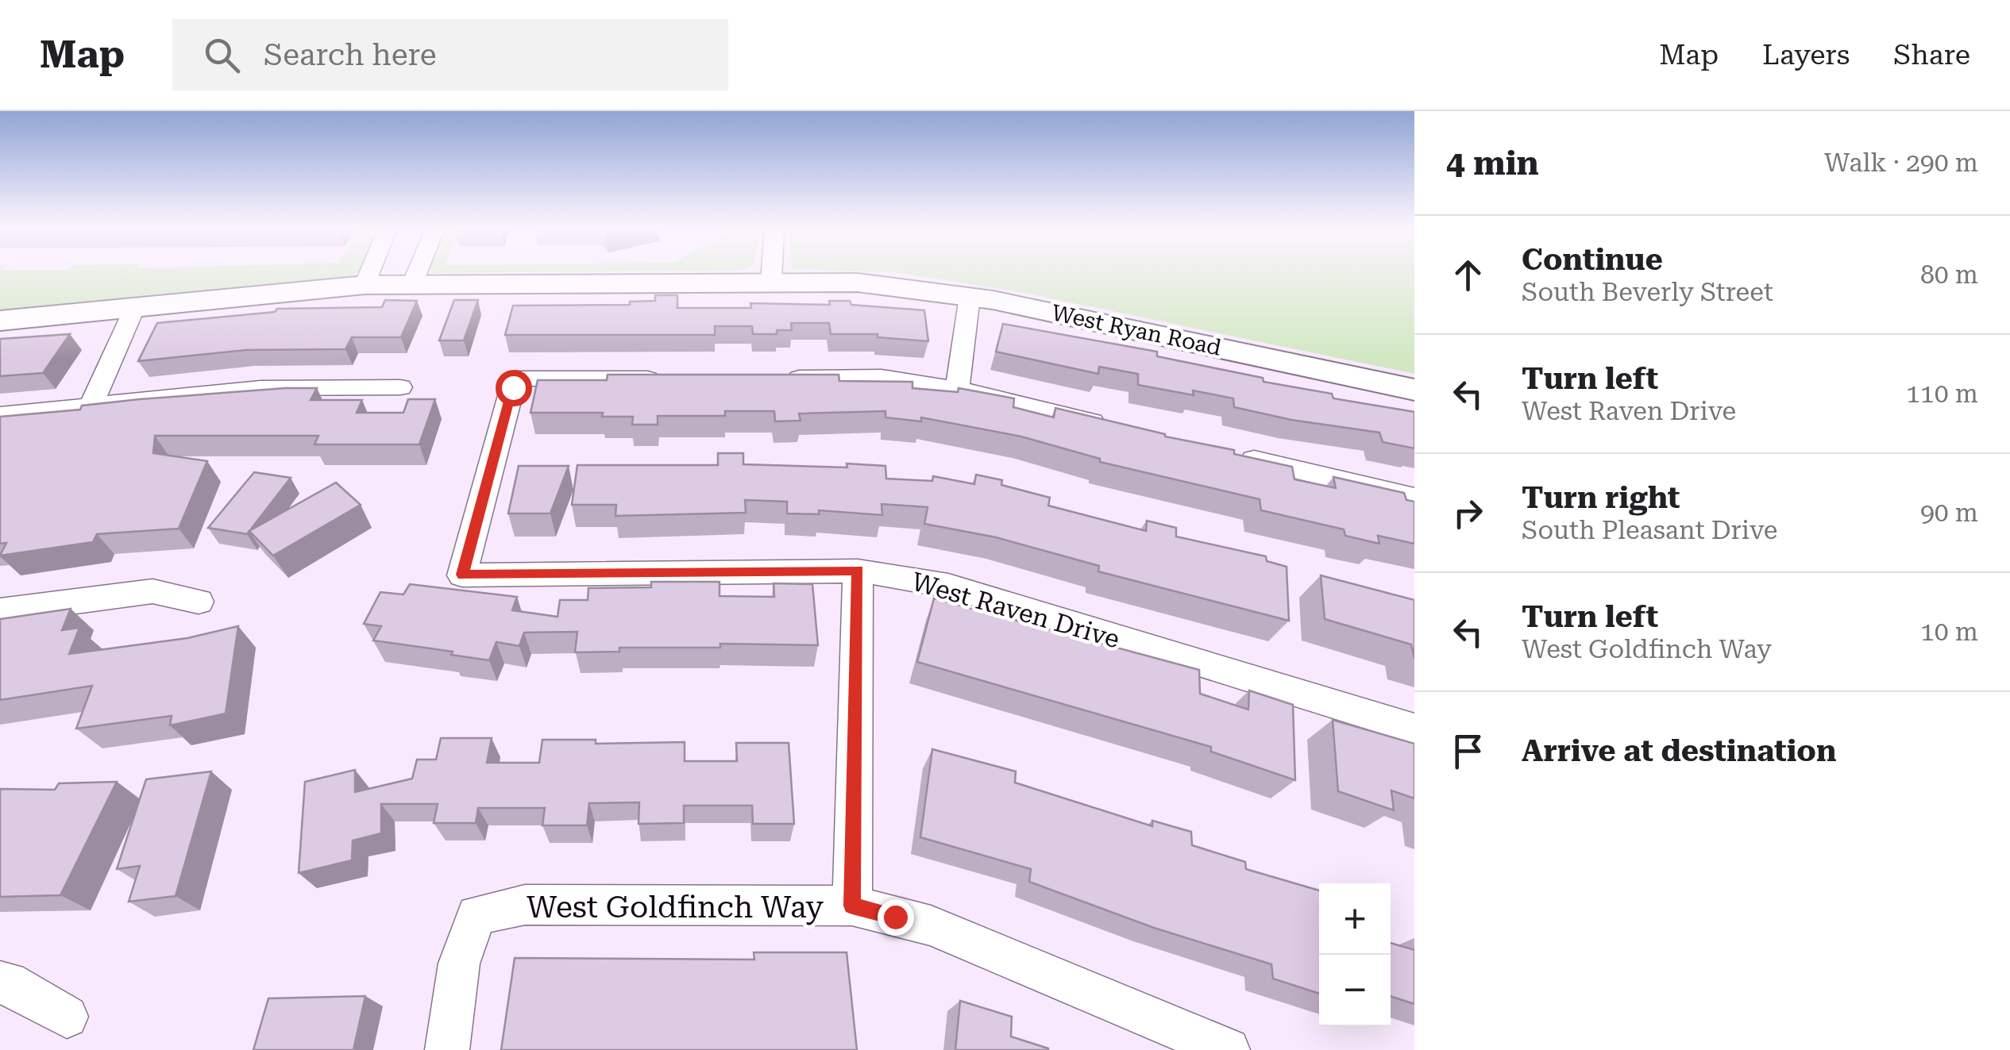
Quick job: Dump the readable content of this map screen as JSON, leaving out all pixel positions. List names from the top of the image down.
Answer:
{
  "streets": {
    "street": ["West Ryan Road", "West Raven Drive", "West Goldfinch Way"]
  },
  "page": {
    "header": "Map",
    "search": "Search here",
    "nav": ["Map", "Layers", "Share"],
    "heading": ["4 min", "Walk · 290 m"],
    "list": [
      ["Continue", "South Beverly Street", "80 m"],
      ["Turn left", "West Raven Drive", "110 m"],
      ["Turn right", "South Pleasant Drive", "90 m"],
      ["Turn left", "West Goldfinch Way", "10 m"],
      "Arrive at destination"
    ],
    "map_buttons": ["+", "−"]
  }
}
